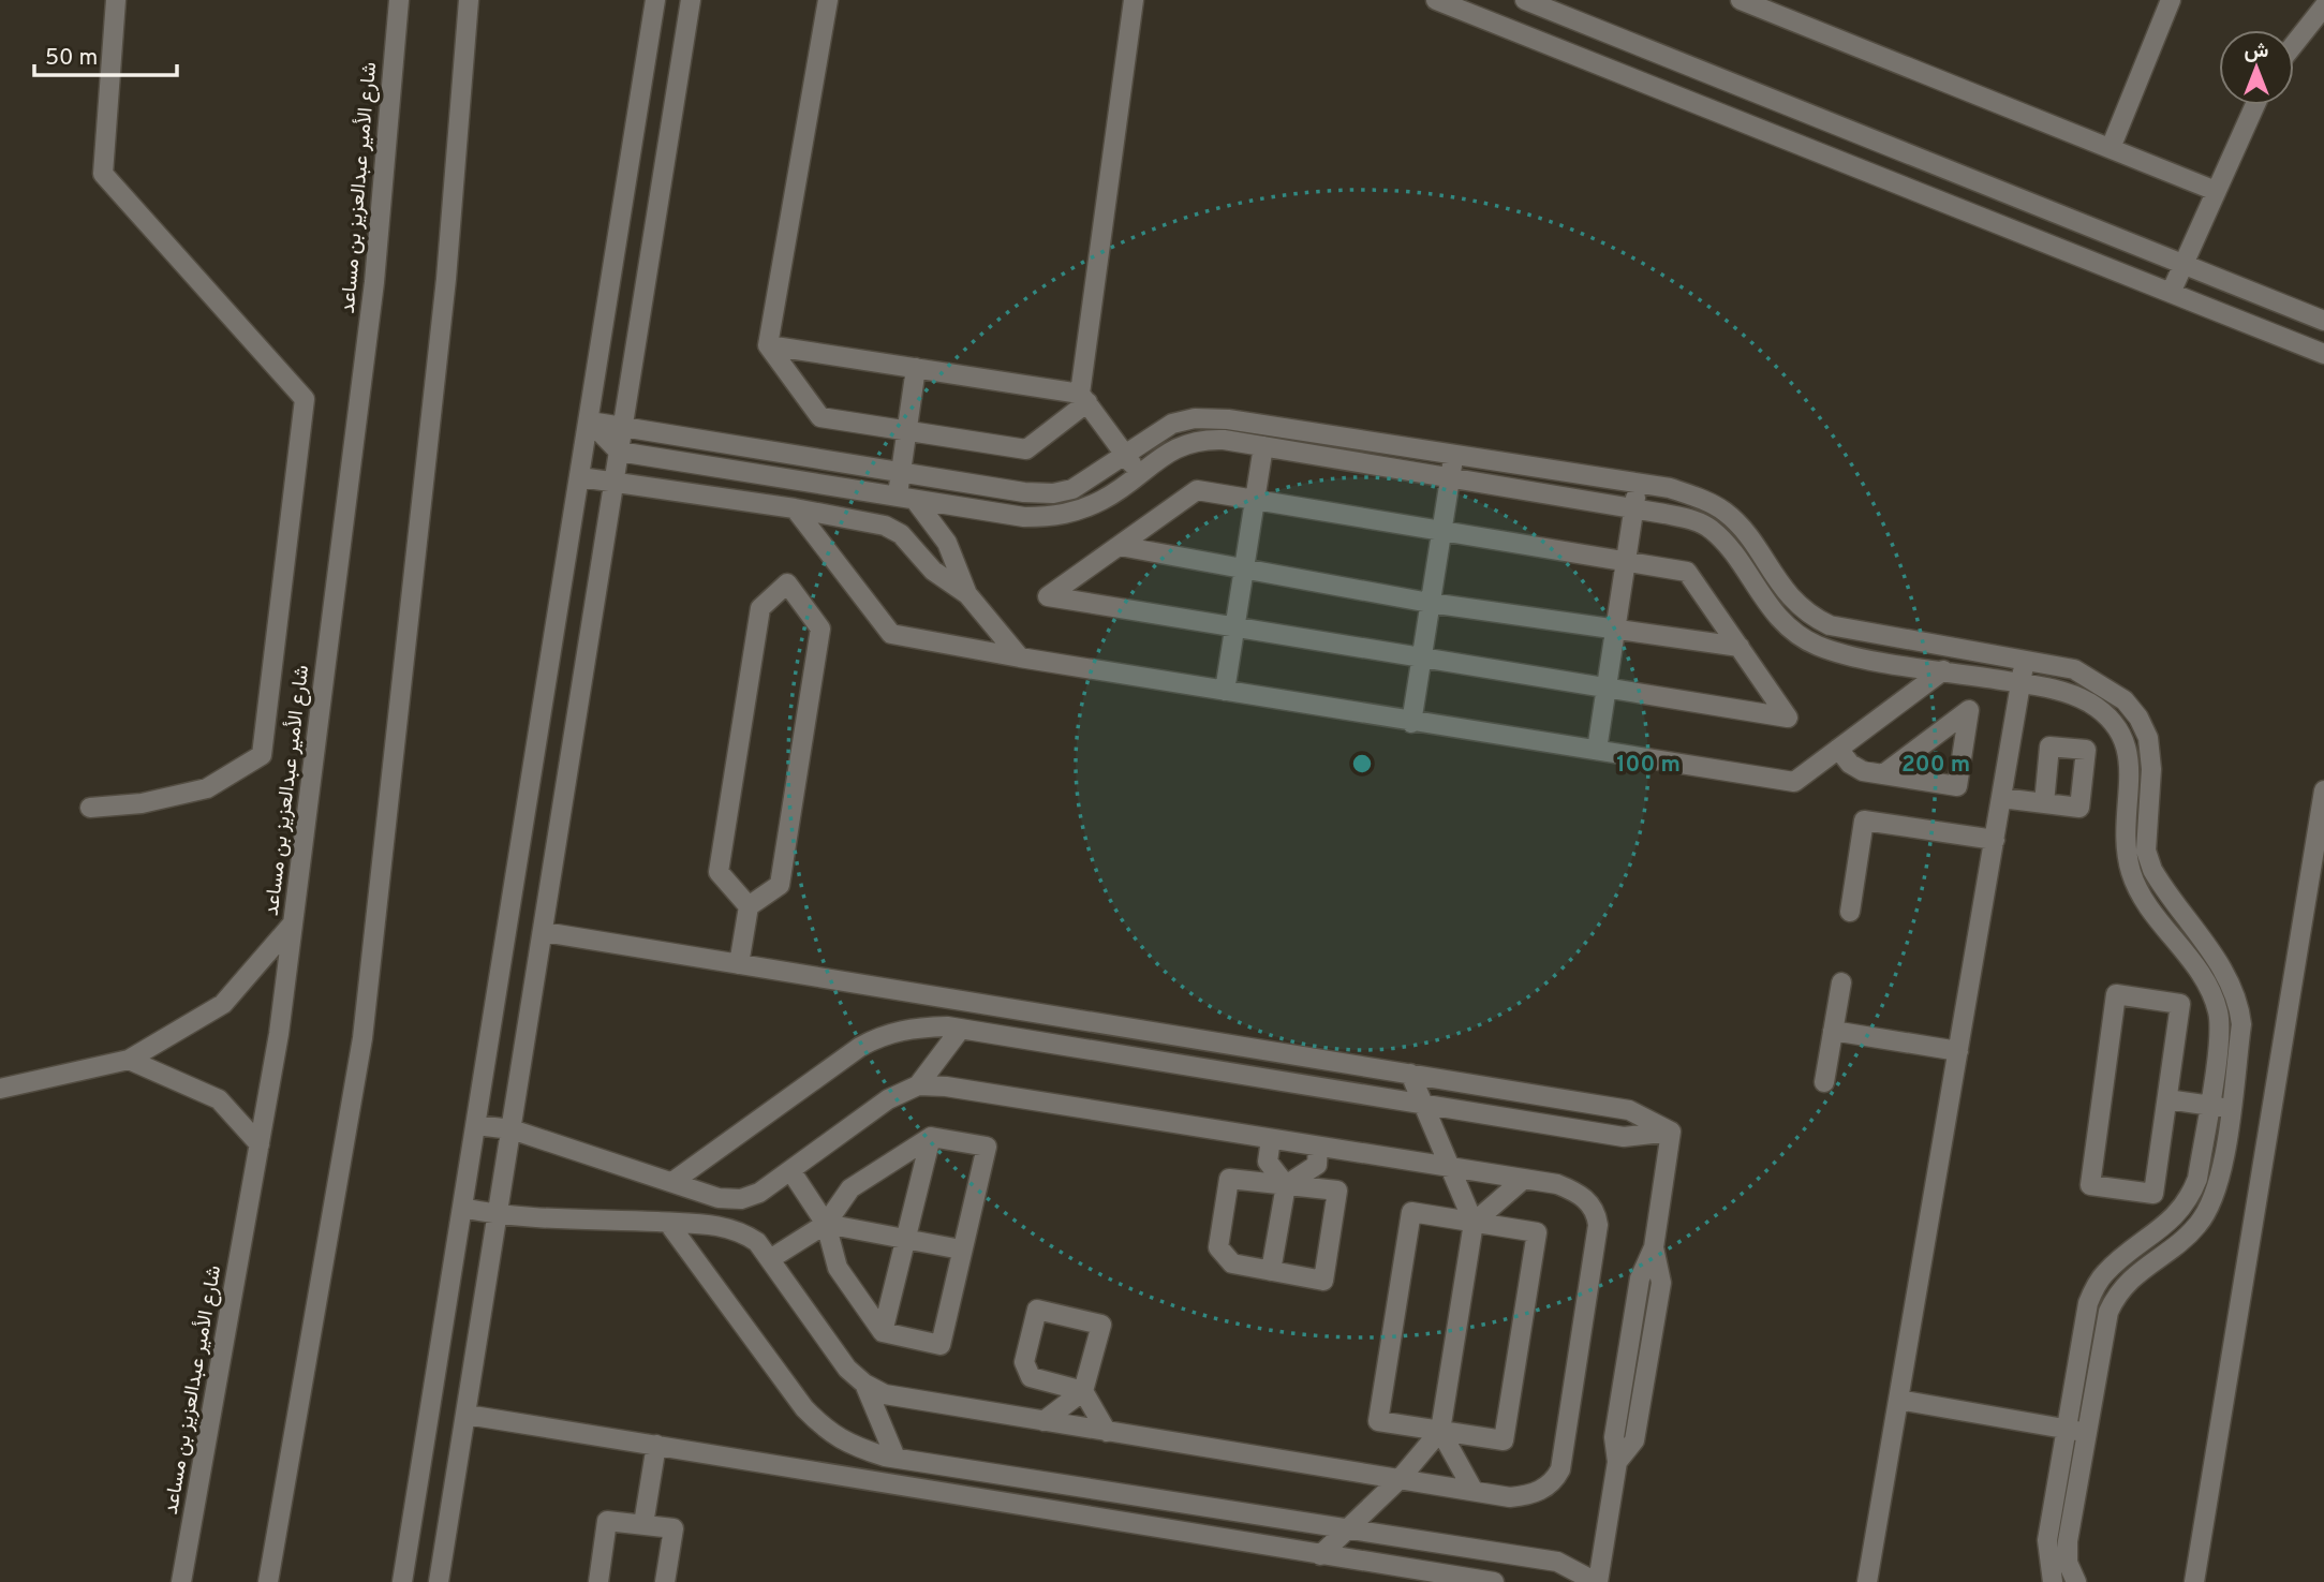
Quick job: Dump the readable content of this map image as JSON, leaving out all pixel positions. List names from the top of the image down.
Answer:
{
  "streets": {
    "street": ["شارع الأمير عبدالعزيز بن مساعد"]
  },
  "scale_bar": "50 m",
  "north": "top",
  "rings": ["100 m", "200 m"]
}
